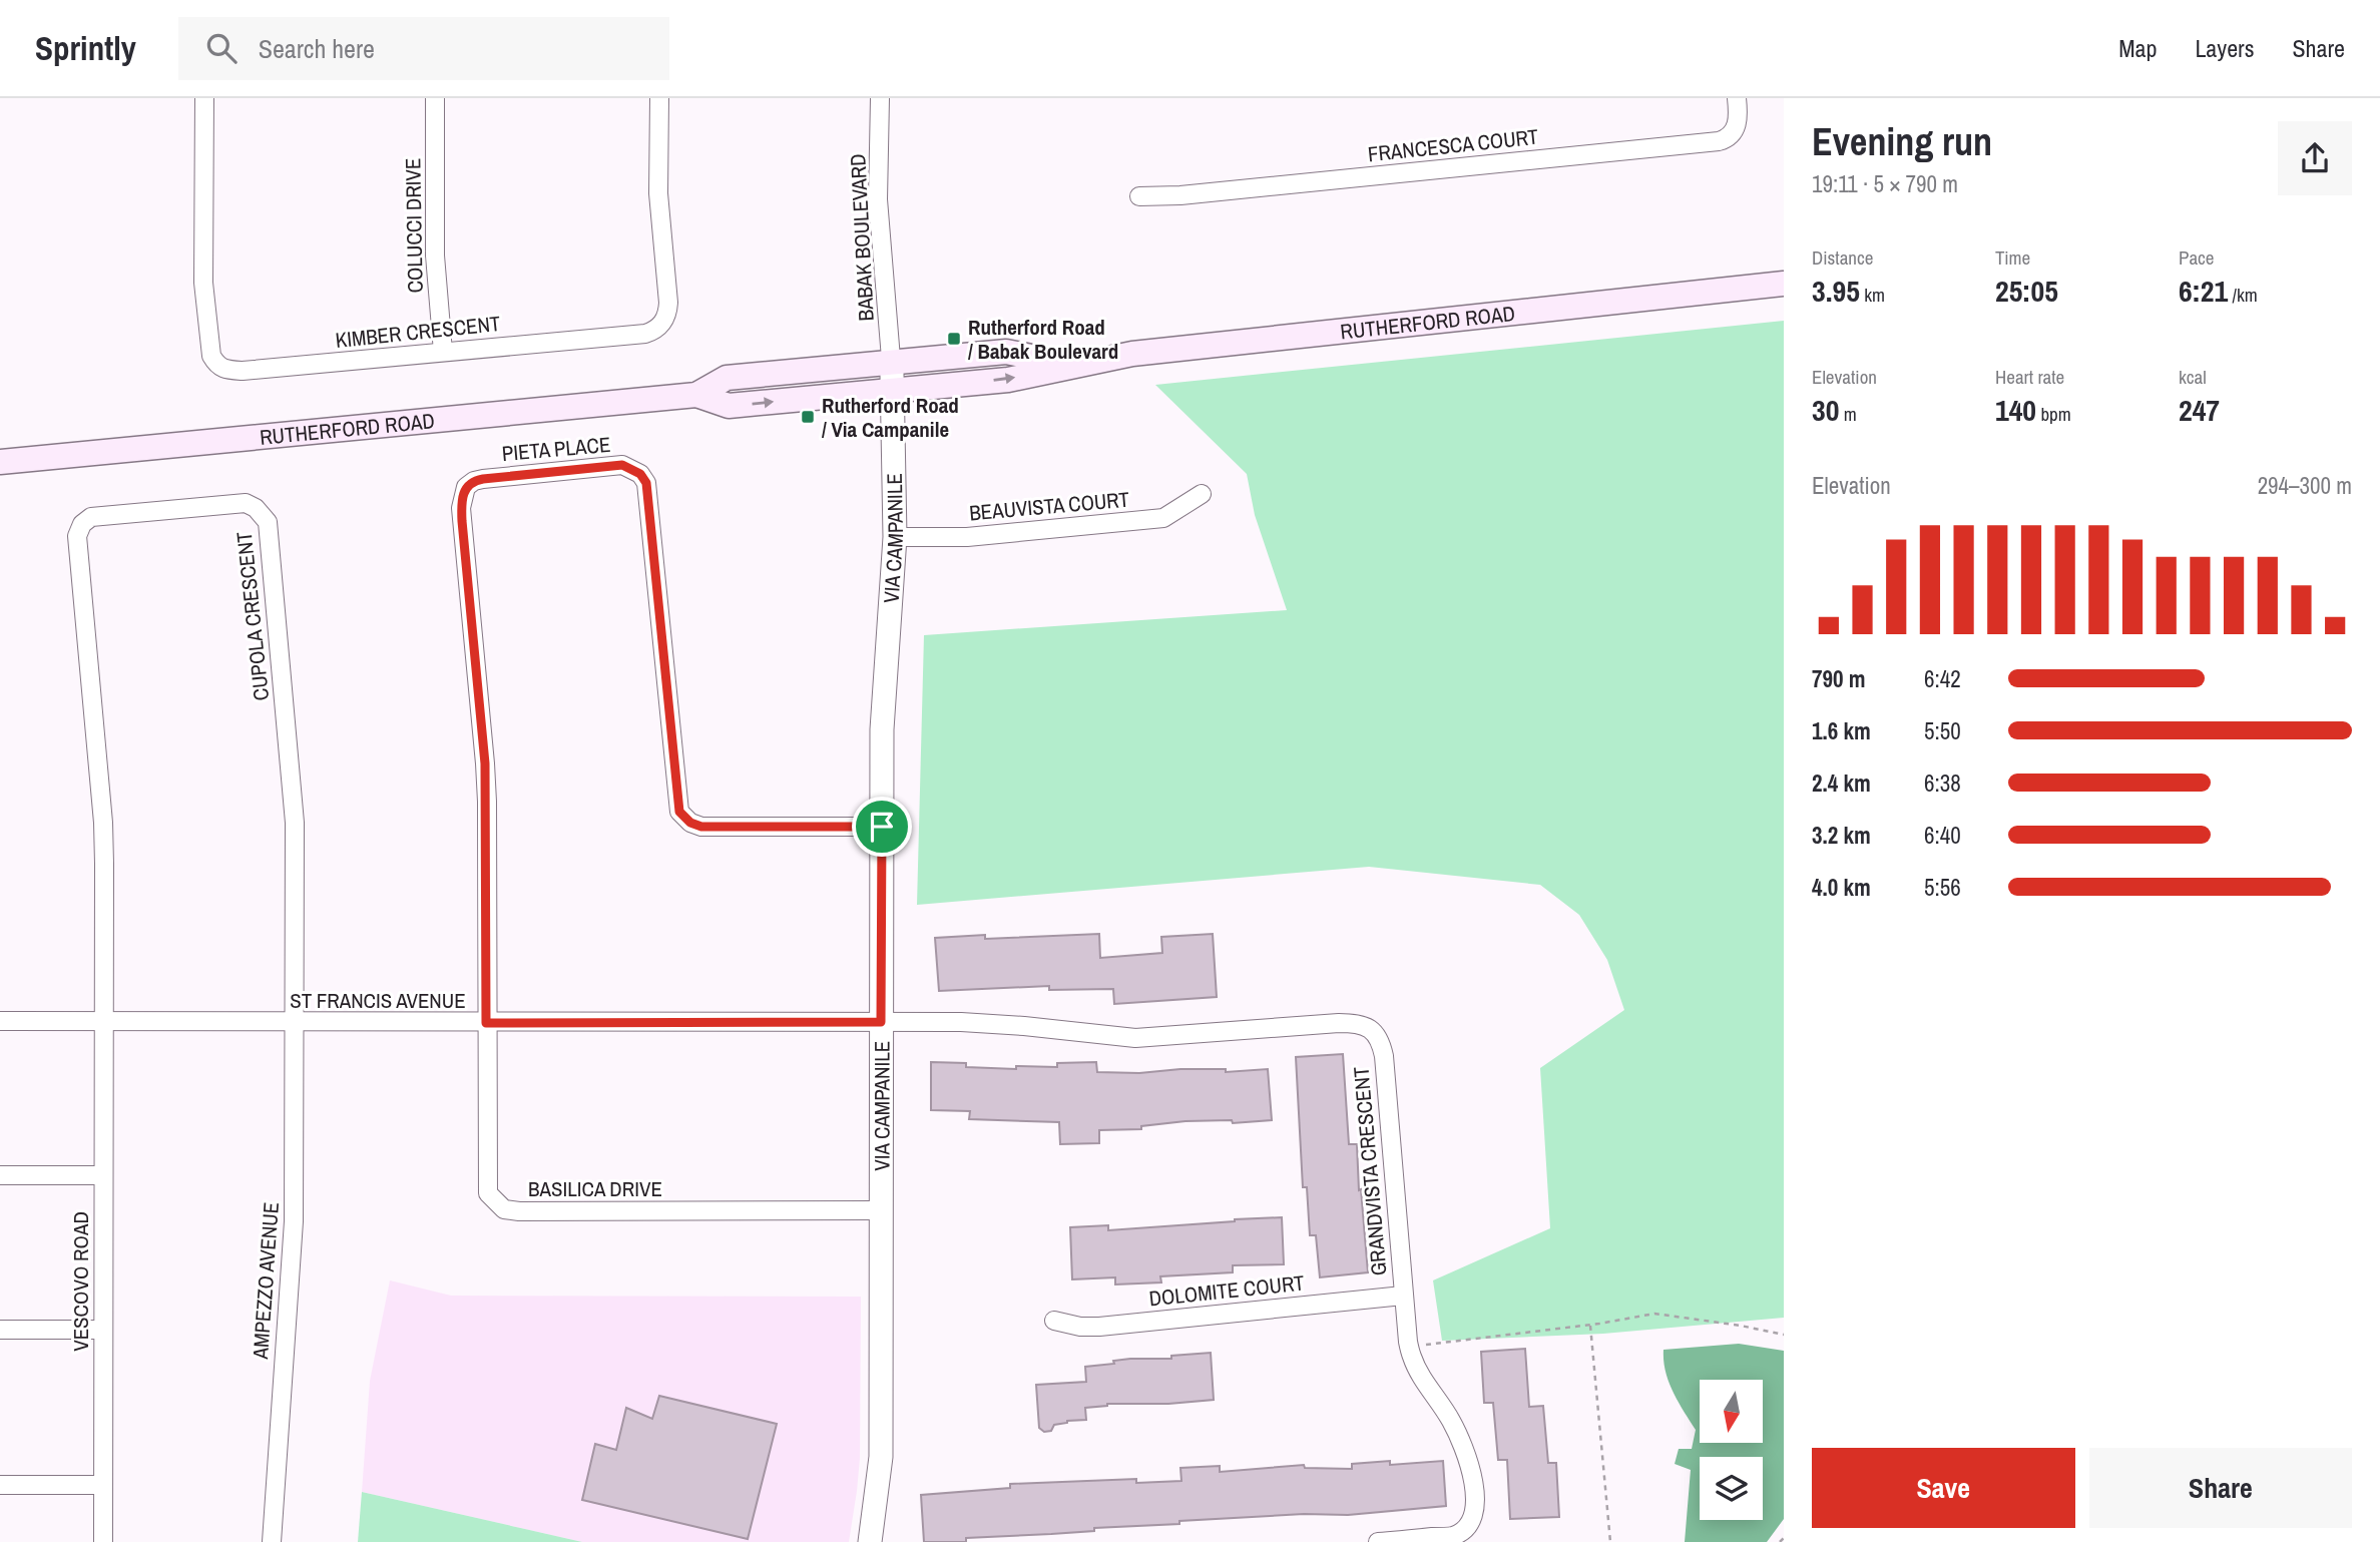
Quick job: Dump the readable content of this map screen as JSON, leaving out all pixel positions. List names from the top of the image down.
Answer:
{
  "streets": {
    "main road": ["RUTHERFORD ROAD"],
    "street": [
      "FRANCESCA COURT",
      "COLUCCI DRIVE",
      "BABAK BOULEVARD",
      "KIMBER CRESCENT",
      "PIETA PLACE",
      "BEAUVISTA COURT",
      "VIA CAMPANILE",
      "CUPOLA CRESCENT",
      "ST FRANCIS AVENUE",
      "GRANDVISTA CRESCENT",
      "BASILICA DRIVE",
      "AMPEZZO AVENUE",
      "VESCOVO ROAD",
      "DOLOMITE COURT"
    ]
  },
  "crossings": [
    ["COLUCCI DRIVE", "KIMBER CRESCENT"],
    ["BABAK BOULEVARD", "RUTHERFORD ROAD"],
    ["BABAK BOULEVARD", "VIA CAMPANILE"],
    ["RUTHERFORD ROAD", "VIA CAMPANILE"],
    ["PIETA PLACE", "VIA CAMPANILE"],
    ["PIETA PLACE", "ST FRANCIS AVENUE"],
    ["PIETA PLACE", "BASILICA DRIVE"],
    ["BEAUVISTA COURT", "VIA CAMPANILE"],
    ["VIA CAMPANILE", "ST FRANCIS AVENUE"],
    ["VIA CAMPANILE", "GRANDVISTA CRESCENT"],
    ["VIA CAMPANILE", "BASILICA DRIVE"],
    ["CUPOLA CRESCENT", "ST FRANCIS AVENUE"],
    ["CUPOLA CRESCENT", "AMPEZZO AVENUE"],
    ["CUPOLA CRESCENT", "VESCOVO ROAD"],
    ["ST FRANCIS AVENUE", "GRANDVISTA CRESCENT"],
    ["ST FRANCIS AVENUE", "BASILICA DRIVE"],
    ["ST FRANCIS AVENUE", "AMPEZZO AVENUE"],
    ["ST FRANCIS AVENUE", "VESCOVO ROAD"],
    ["GRANDVISTA CRESCENT", "DOLOMITE COURT"]
  ],
  "places": {
    "transit": ["Rutherford Road / Babak Boulevard", "Rutherford Road / Via Campanile"]
  },
  "north": "bottom",
  "page": {
    "header": "Sprintly",
    "search": "Search here",
    "nav": ["Map", "Layers", "Share"],
    "heading": ["Evening run", "19:11 · 5 × 790 m"],
    "stats": [
      ["Distance", "3.95 km"],
      ["Time", "25:05"],
      ["Pace", "6:21 /km"],
      ["Elevation", "30 m"],
      ["Heart rate", "140 bpm"],
      ["kcal", "247"]
    ],
    "chart": ["Elevation", "294–300 m"],
    "list": [
      {
        "name": "790 m",
        "note": "6:42"
      },
      {
        "name": "1.6 km",
        "note": "5:50"
      },
      {
        "name": "2.4 km",
        "note": "6:38"
      },
      {
        "name": "3.2 km",
        "note": "6:40"
      },
      {
        "name": "4.0 km",
        "note": "5:56"
      }
    ],
    "buttons": ["Save", "Share"]
  }
}
